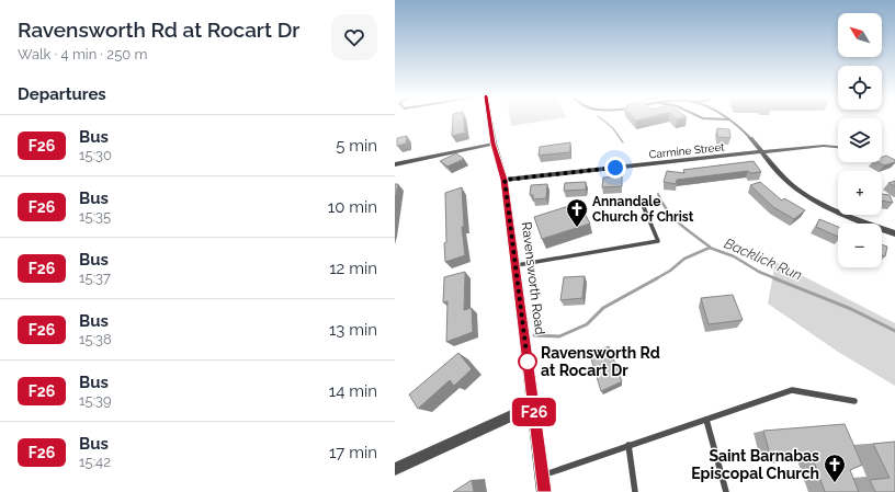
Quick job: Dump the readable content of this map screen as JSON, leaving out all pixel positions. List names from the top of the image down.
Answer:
{
  "streets": {
    "main road": ["Ravensworth Road"],
    "street": ["Carmine Street"]
  },
  "crossings": [
    ["Carmine Street", "Ravensworth Road"]
  ],
  "water": ["Backlick Run"],
  "places": {
    "church": ["Annandale Church of Christ", "Saint Barnabas Episcopal Church"],
    "other": ["Ravensworth Rd at Rocart Dr"]
  },
  "lines": ["bus line F26"],
  "north": "top left",
  "page": {
    "heading": [
      ["Ravensworth Rd at Rocart Dr", "Walk · 4 min · 250 m"],
      "Departures"
    ],
    "on_map": "F26",
    "map_buttons": ["+", "−"],
    "list": [
      {
        "mark": "F26",
        "name": "Bus",
        "note": "15:30",
        "value": "5 min"
      },
      {
        "mark": "F26",
        "name": "Bus",
        "note": "15:35",
        "value": "10 min"
      },
      {
        "mark": "F26",
        "name": "Bus",
        "note": "15:37",
        "value": "12 min"
      },
      {
        "mark": "F26",
        "name": "Bus",
        "note": "15:38",
        "value": "13 min"
      },
      {
        "mark": "F26",
        "name": "Bus",
        "note": "15:39",
        "value": "14 min"
      },
      {
        "mark": "F26",
        "name": "Bus",
        "note": "15:42",
        "value": "17 min"
      }
    ]
  }
}
